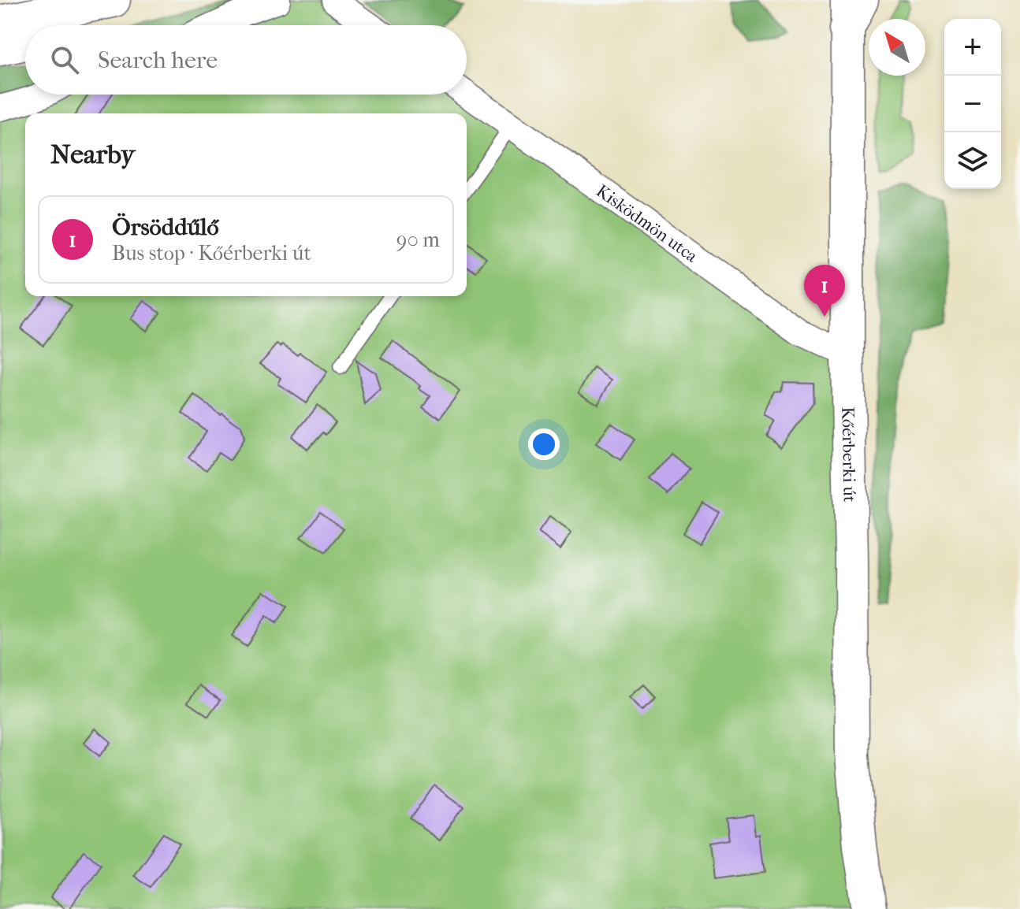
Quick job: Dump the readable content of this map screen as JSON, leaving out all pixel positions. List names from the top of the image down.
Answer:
{
  "streets": {
    "street": ["Kisködmön utca", "Kőérberki út"]
  },
  "crossings": [
    ["Kisködmön utca", "Kőérberki út"]
  ],
  "north": "top left",
  "page": {
    "map_buttons": ["+", "−"],
    "search": "Search here",
    "heading": "Nearby",
    "list": [
      {
        "mark": "1",
        "name": "Örsöddűlő",
        "note": "Bus stop · Kőérberki út",
        "value": "90 m"
      }
    ],
    "pins": "1"
  }
}
